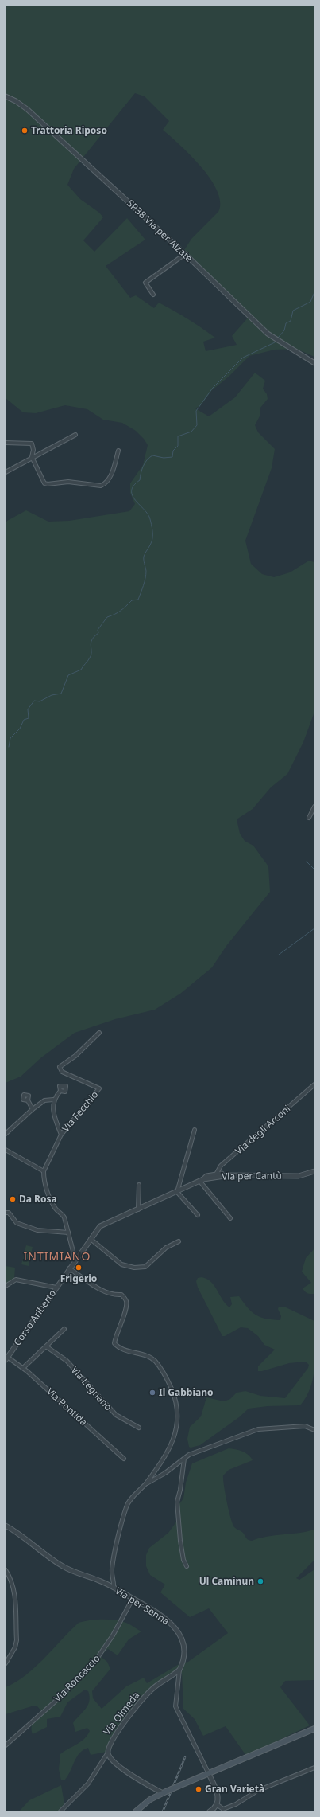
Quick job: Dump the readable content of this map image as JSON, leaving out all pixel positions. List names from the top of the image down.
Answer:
{
  "streets": {
    "street": [
      "SP38 Via per Alzate",
      "Via Fecchio",
      "Via degli Arconi",
      "Via per Cantù",
      "Corso Ariberto",
      "Via Legnano",
      "Via Pontida",
      "Via per Senna",
      "Via Roncaccio",
      "Via Olmeda"
    ]
  },
  "crossings": [
    ["Via degli Arconi", "Via per Cantù"],
    ["Via per Cantù", "Corso Ariberto"],
    ["Corso Ariberto", "Via Pontida"],
    ["Via per Senna", "Via Roncaccio"],
    ["Via per Senna", "Via Olmeda"]
  ],
  "districts": ["INTIMIANO"],
  "places": [
    "Trattoria Riposo",
    "Da Rosa",
    "Frigerio",
    "Il Gabbiano",
    "Ul Caminun",
    "Gran Varietà"
  ]
}
